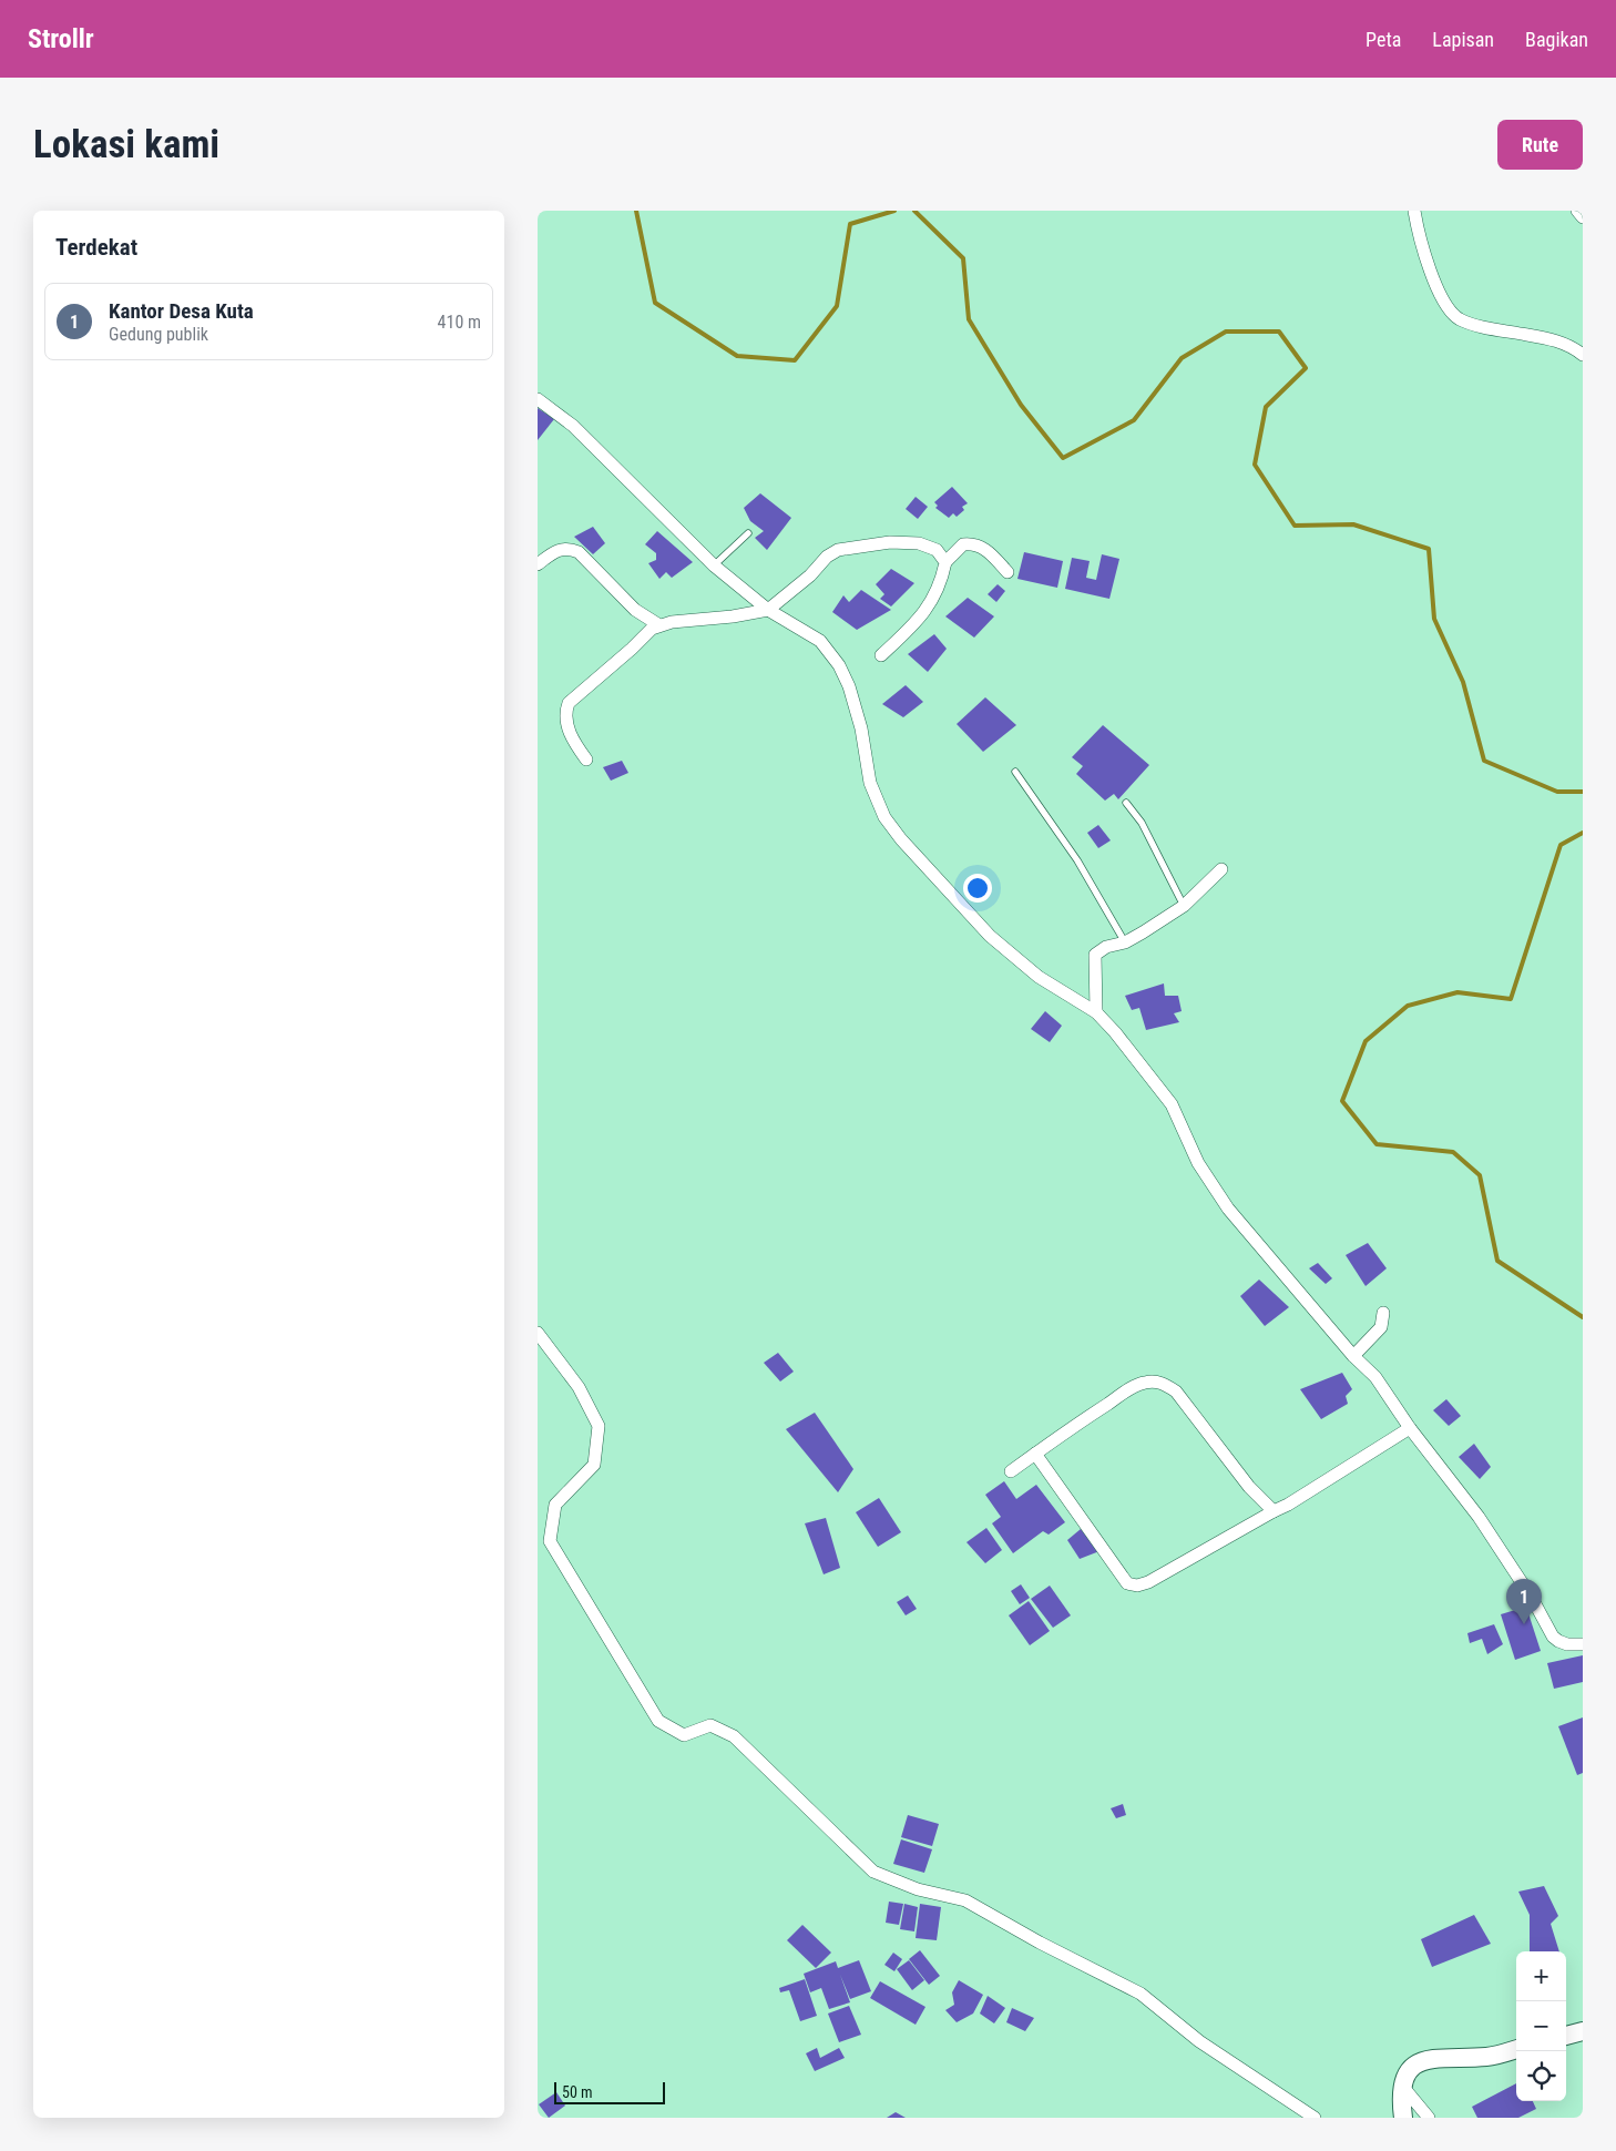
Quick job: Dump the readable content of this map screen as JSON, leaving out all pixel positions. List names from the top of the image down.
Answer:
{
  "scale_bar": "50 m",
  "page": {
    "header": "Strollr",
    "nav": ["Peta", "Lapisan", "Bagikan"],
    "buttons": "Rute",
    "title": "Lokasi kami",
    "heading": "Terdekat",
    "list": [
      {
        "mark": "1",
        "name": "Kantor Desa Kuta",
        "note": "Gedung publik",
        "value": "410 m"
      }
    ],
    "pins": "1",
    "map_buttons": ["+", "−"],
    "scale": "50 m"
  }
}
